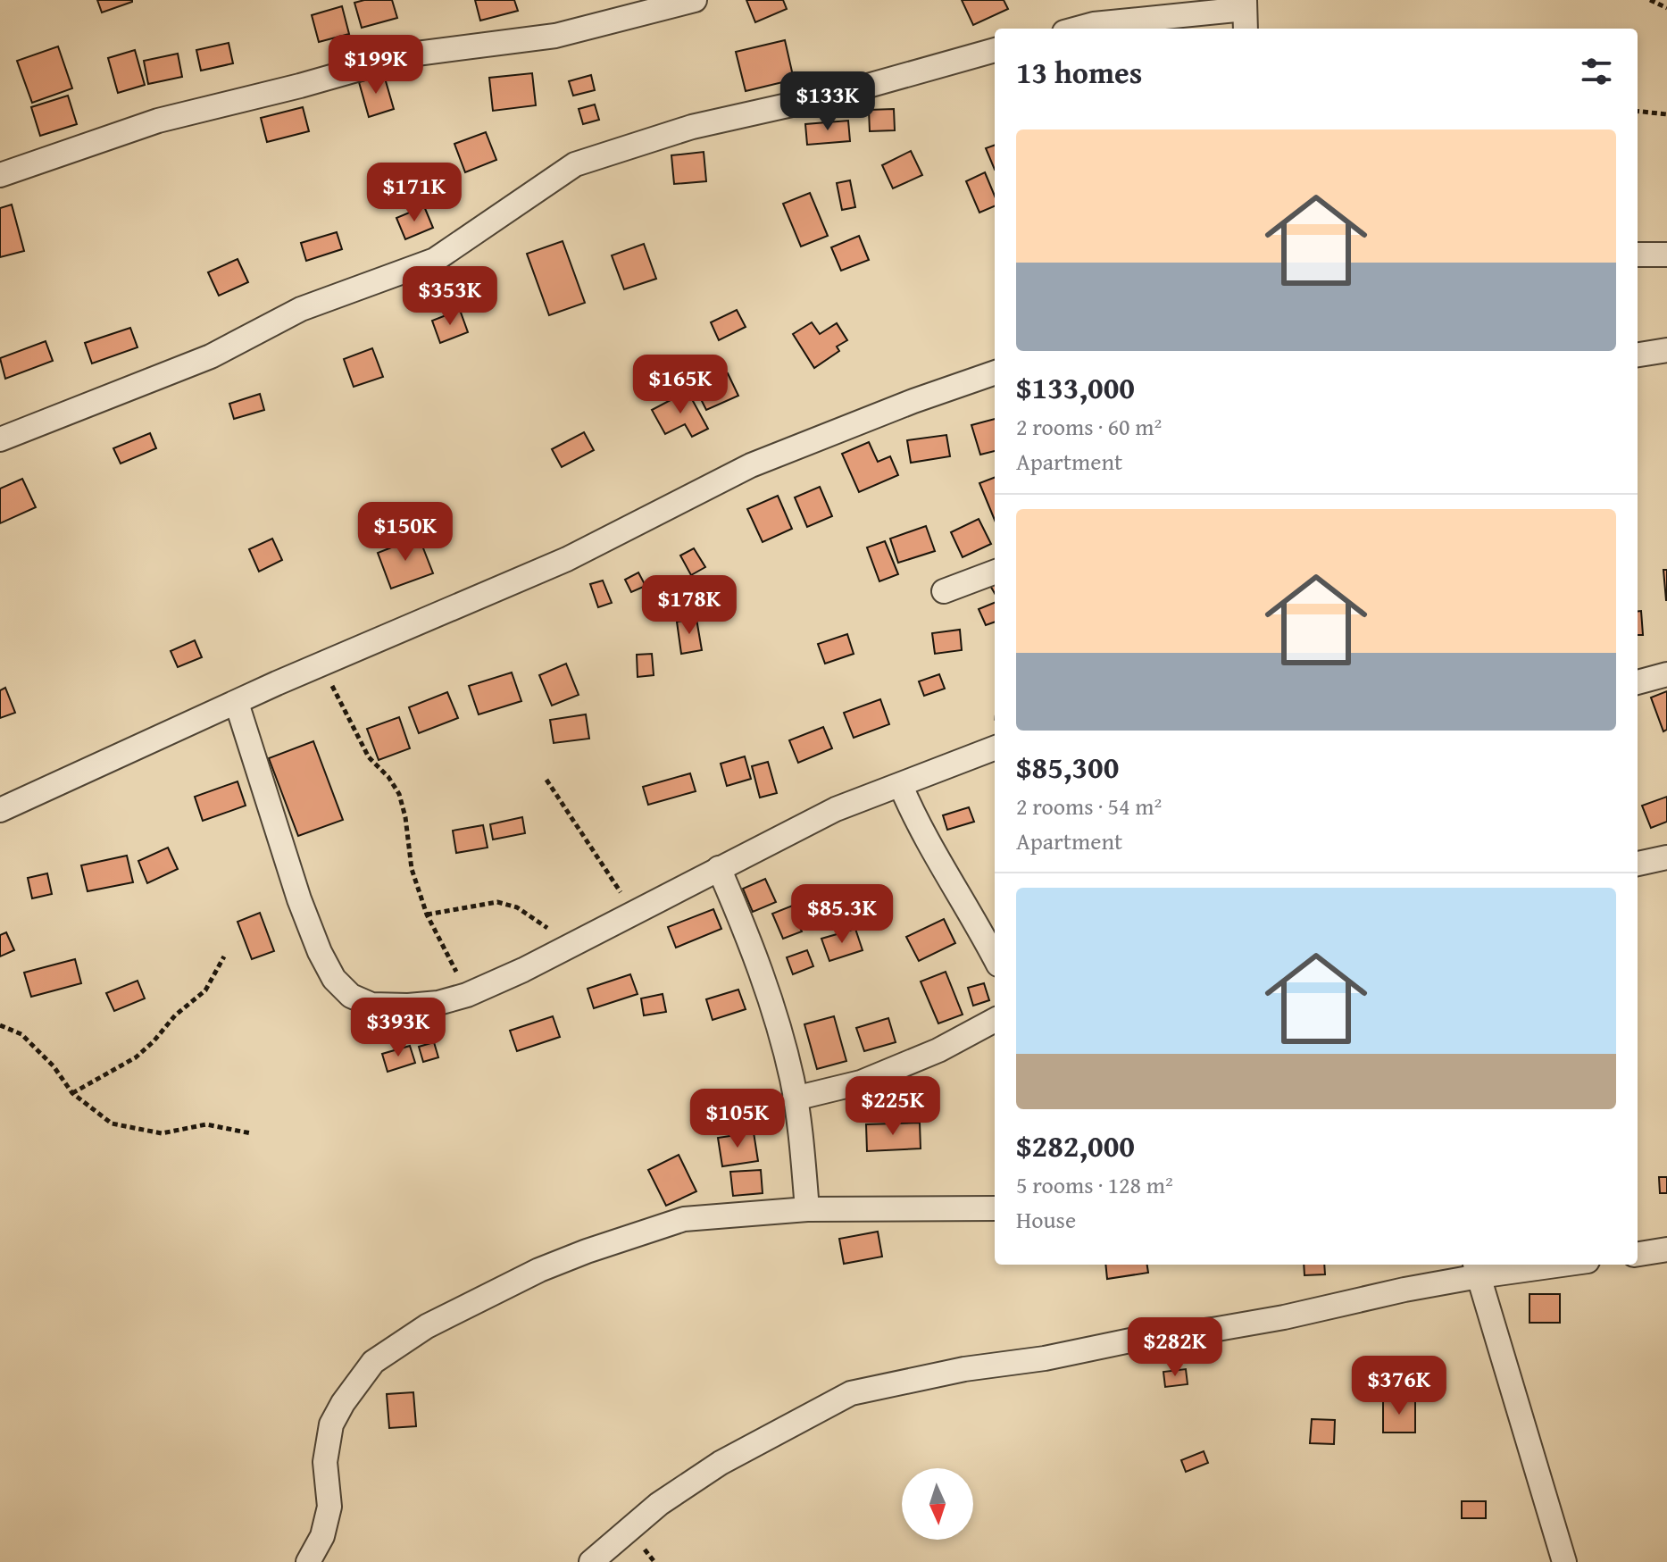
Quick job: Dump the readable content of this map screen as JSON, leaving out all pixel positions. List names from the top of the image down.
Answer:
{
  "north": "bottom",
  "page": {
    "heading": "13 homes",
    "price": [
      "$199K",
      "$133K",
      "$171K",
      "$353K",
      "$165K",
      "$150K",
      "$178K",
      "$85.3K",
      "$393K",
      "$225K",
      "$105K",
      "$282K",
      "$376K"
    ],
    "list": [
      {
        "name": "$133,000",
        "note": "2 rooms · 60 m² · Apartment"
      },
      {
        "name": "$85,300",
        "note": "2 rooms · 54 m² · Apartment"
      },
      {
        "name": "$282,000",
        "note": "5 rooms · 128 m² · House"
      }
    ]
  }
}
